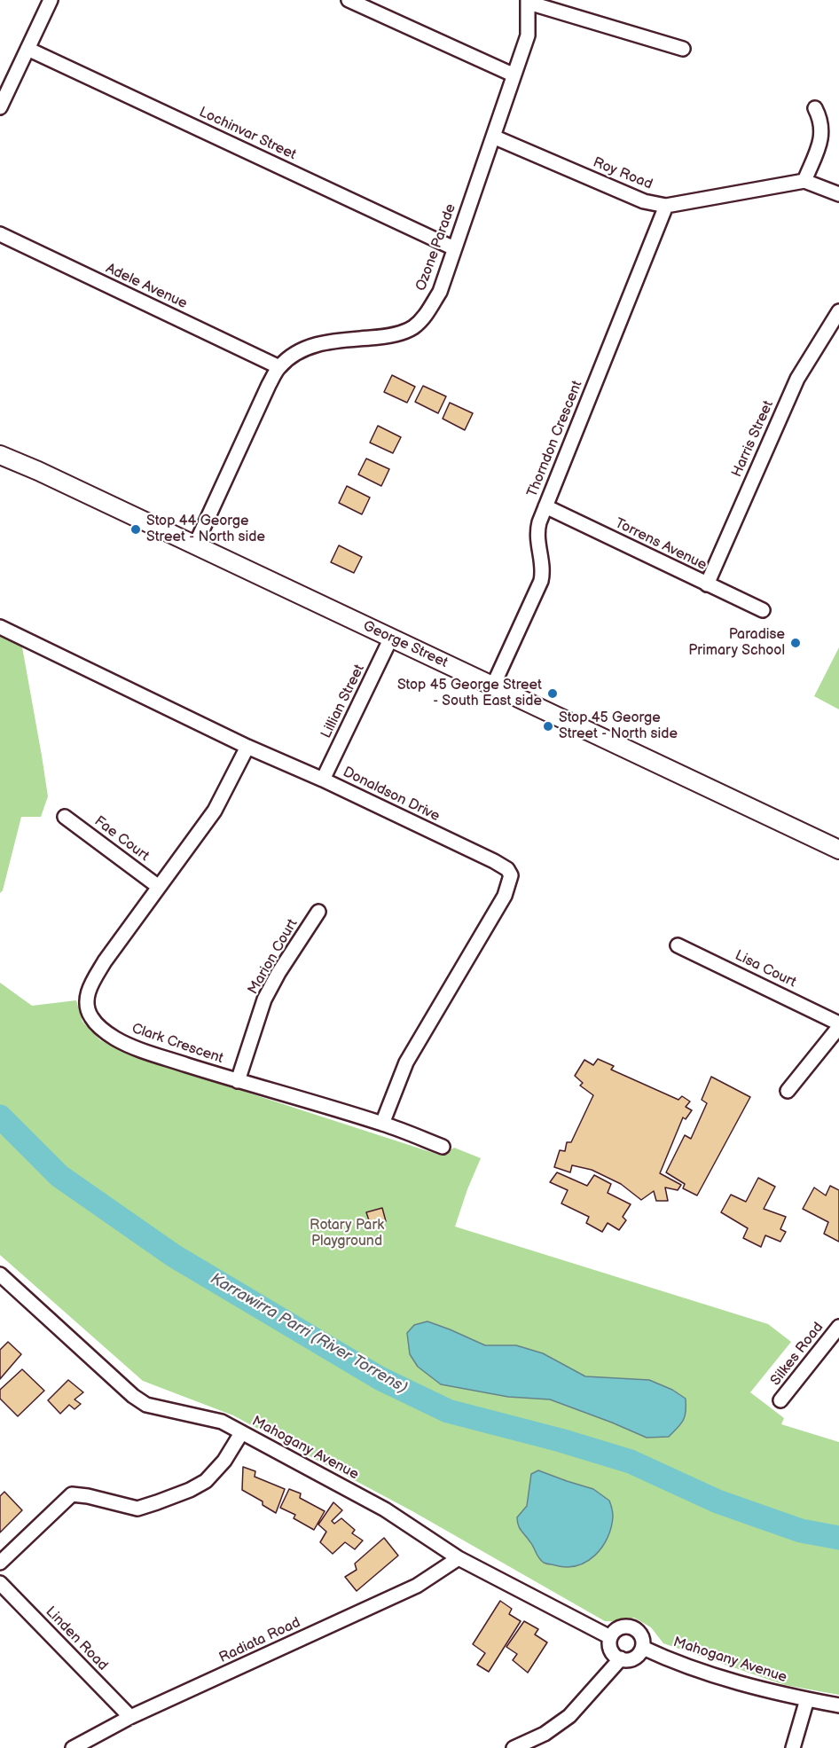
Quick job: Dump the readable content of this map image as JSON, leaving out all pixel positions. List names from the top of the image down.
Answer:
{
  "streets": {
    "street": [
      "Lochinvar Street",
      "Roy Road",
      "Ozone Parade",
      "Adele Avenue",
      "Thorndon Crescent",
      "Harris Street",
      "Torrens Avenue",
      "George Street",
      "Lillian Street",
      "Donaldson Drive",
      "Fae Court",
      "Marion Court",
      "Lisa Court",
      "Clark Crescent",
      "Silkes Road",
      "Mahogany Avenue",
      "Linden Road",
      "Radiata Road"
    ]
  },
  "crossings": [
    ["Lochinvar Street", "Ozone Parade"],
    ["Roy Road", "Ozone Parade"],
    ["Roy Road", "Thorndon Crescent"],
    ["Ozone Parade", "Adele Avenue"],
    ["Ozone Parade", "George Street"],
    ["Thorndon Crescent", "Torrens Avenue"],
    ["Thorndon Crescent", "George Street"],
    ["Harris Street", "Torrens Avenue"],
    ["George Street", "Lillian Street"],
    ["Lillian Street", "Donaldson Drive"],
    ["Donaldson Drive", "Clark Crescent"],
    ["Fae Court", "Clark Crescent"],
    ["Marion Court", "Clark Crescent"],
    ["Mahogany Avenue", "Radiata Road"],
    ["Linden Road", "Radiata Road"]
  ],
  "water": ["Karrawirra Parri (River Torrens)"],
  "parks": ["Rotary Park Playground"],
  "places": [
    "Stop 44 George Street - North side",
    "Paradise Primary School",
    "Stop 45 George Street - South East side",
    "Stop 45 George Street - North side"
  ]
}
